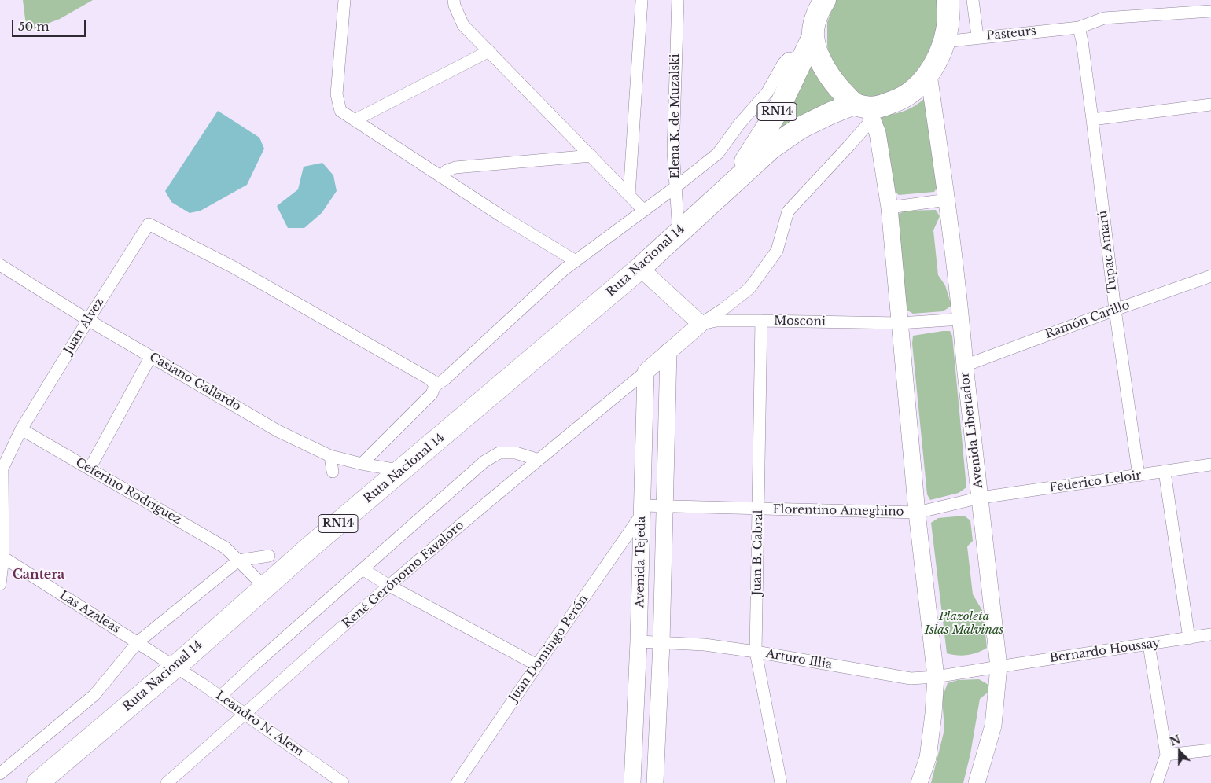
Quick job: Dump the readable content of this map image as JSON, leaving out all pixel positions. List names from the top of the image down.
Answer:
{
  "streets": {
    "highway": ["RN14", "Ruta Nacional 14"],
    "main road": ["Avenida Libertador", "Avenida Tejeda"],
    "street": [
      "Pasteurs",
      "Elena K. de Muzalski",
      "Tupac Amarú",
      "Ramón Carillo",
      "Mosconi",
      "Juan Alvez",
      "Casiano Gallardo",
      "Federico Leloir",
      "Ceferino Rodríguez",
      "Florentino Ameghino",
      "Juan B. Cabral",
      "René Gerónomo Favaloro",
      "Las Azaleas",
      "Juan Domingo Perón",
      "Bernardo Houssay",
      "Arturo Illia",
      "Leandro N. Alem"
    ]
  },
  "crossings": [
    ["Pasteurs", "Tupac Amarú"],
    ["Pasteurs", "Ruta Nacional 14"],
    ["Elena K. de Muzalski", "Ruta Nacional 14"],
    ["Tupac Amarú", "Ramón Carillo"],
    ["Tupac Amarú", "Federico Leloir"],
    ["Ruta Nacional 14", "Casiano Gallardo"],
    ["Ruta Nacional 14", "Avenida Libertador"],
    ["Ruta Nacional 14", "Ceferino Rodríguez"],
    ["Ruta Nacional 14", "Las Azaleas"],
    ["Ruta Nacional 14", "Leandro N. Alem"],
    ["Ramón Carillo", "Avenida Libertador"],
    ["Mosconi", "Avenida Libertador"],
    ["Mosconi", "Juan B. Cabral"],
    ["Juan Alvez", "Casiano Gallardo"],
    ["Juan Alvez", "Ceferino Rodríguez"],
    ["Avenida Libertador", "Federico Leloir"],
    ["Avenida Libertador", "Bernardo Houssay"],
    ["Federico Leloir", "Florentino Ameghino"],
    ["Florentino Ameghino", "Juan B. Cabral"],
    ["Florentino Ameghino", "Avenida Tejeda"],
    ["Florentino Ameghino", "Juan Domingo Perón"],
    ["Juan B. Cabral", "Arturo Illia"],
    ["Avenida Tejeda", "René Gerónomo Favaloro"],
    ["Avenida Tejeda", "Juan Domingo Perón"],
    ["Avenida Tejeda", "Arturo Illia"],
    ["René Gerónomo Favaloro", "Leandro N. Alem"],
    ["Las Azaleas", "Leandro N. Alem"],
    ["Bernardo Houssay", "Arturo Illia"]
  ],
  "districts": ["Cantera"],
  "parks": ["Plazoleta Islas Malvinas"],
  "scale_bar": "50 m",
  "north": "top"
}
